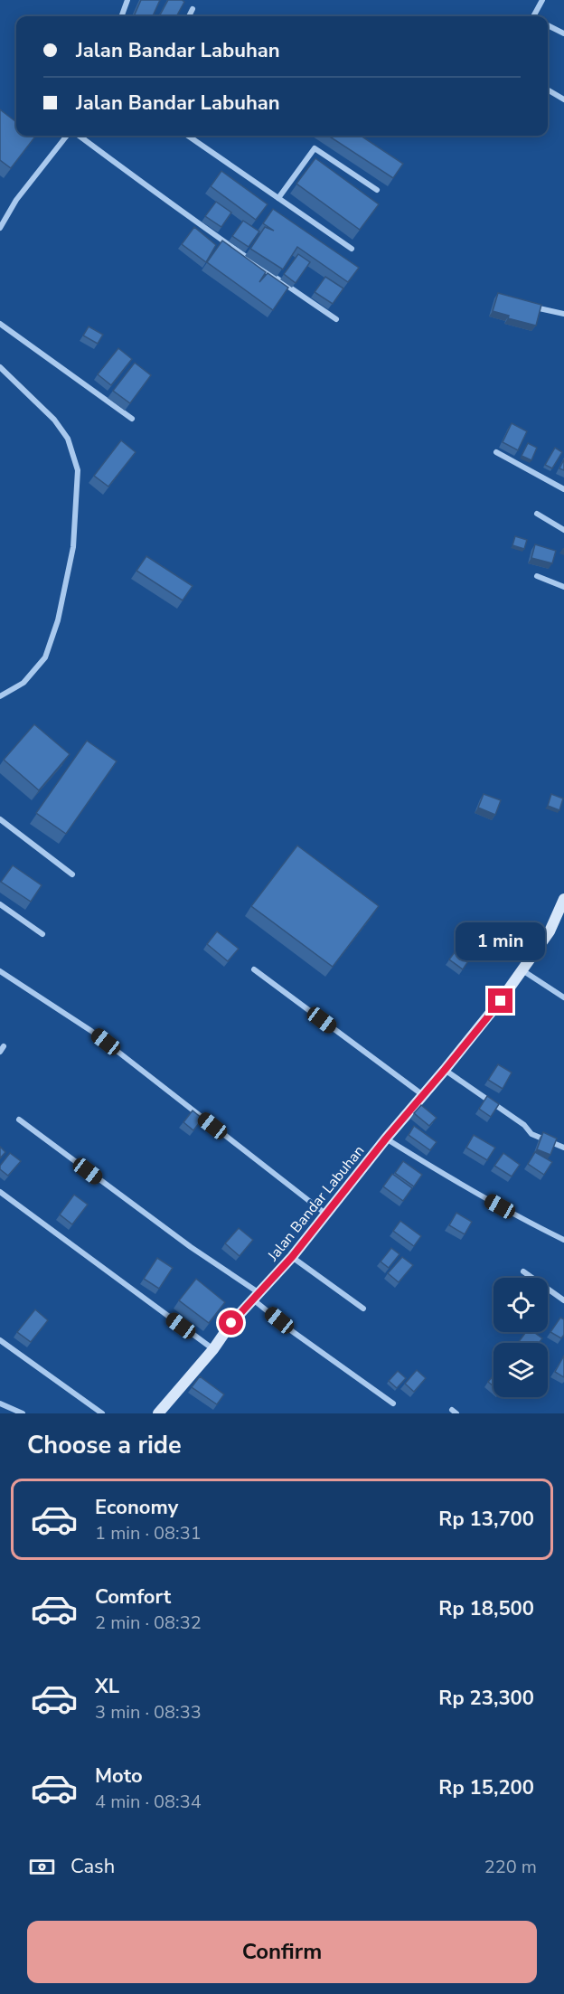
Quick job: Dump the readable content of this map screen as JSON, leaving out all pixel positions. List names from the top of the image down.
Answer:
{
  "streets": {
    "main road": ["Jalan Bandar Labuhan"]
  },
  "page": {
    "banner": ["Jalan Bandar Labuhan", "Jalan Bandar Labuhan"],
    "bubble": "1 min",
    "heading": "Choose a ride",
    "list": [
      {
        "name": "Economy",
        "note": "1 min · 08:31",
        "value": "Rp 13,700"
      },
      {
        "name": "Comfort",
        "note": "2 min · 08:32",
        "value": "Rp 18,500"
      },
      {
        "name": "XL",
        "note": "3 min · 08:33",
        "value": "Rp 23,300"
      },
      {
        "name": "Moto",
        "note": "4 min · 08:34",
        "value": "Rp 15,200"
      }
    ],
    "pay": ["Cash", "220 m"],
    "buttons": "Confirm"
  }
}
